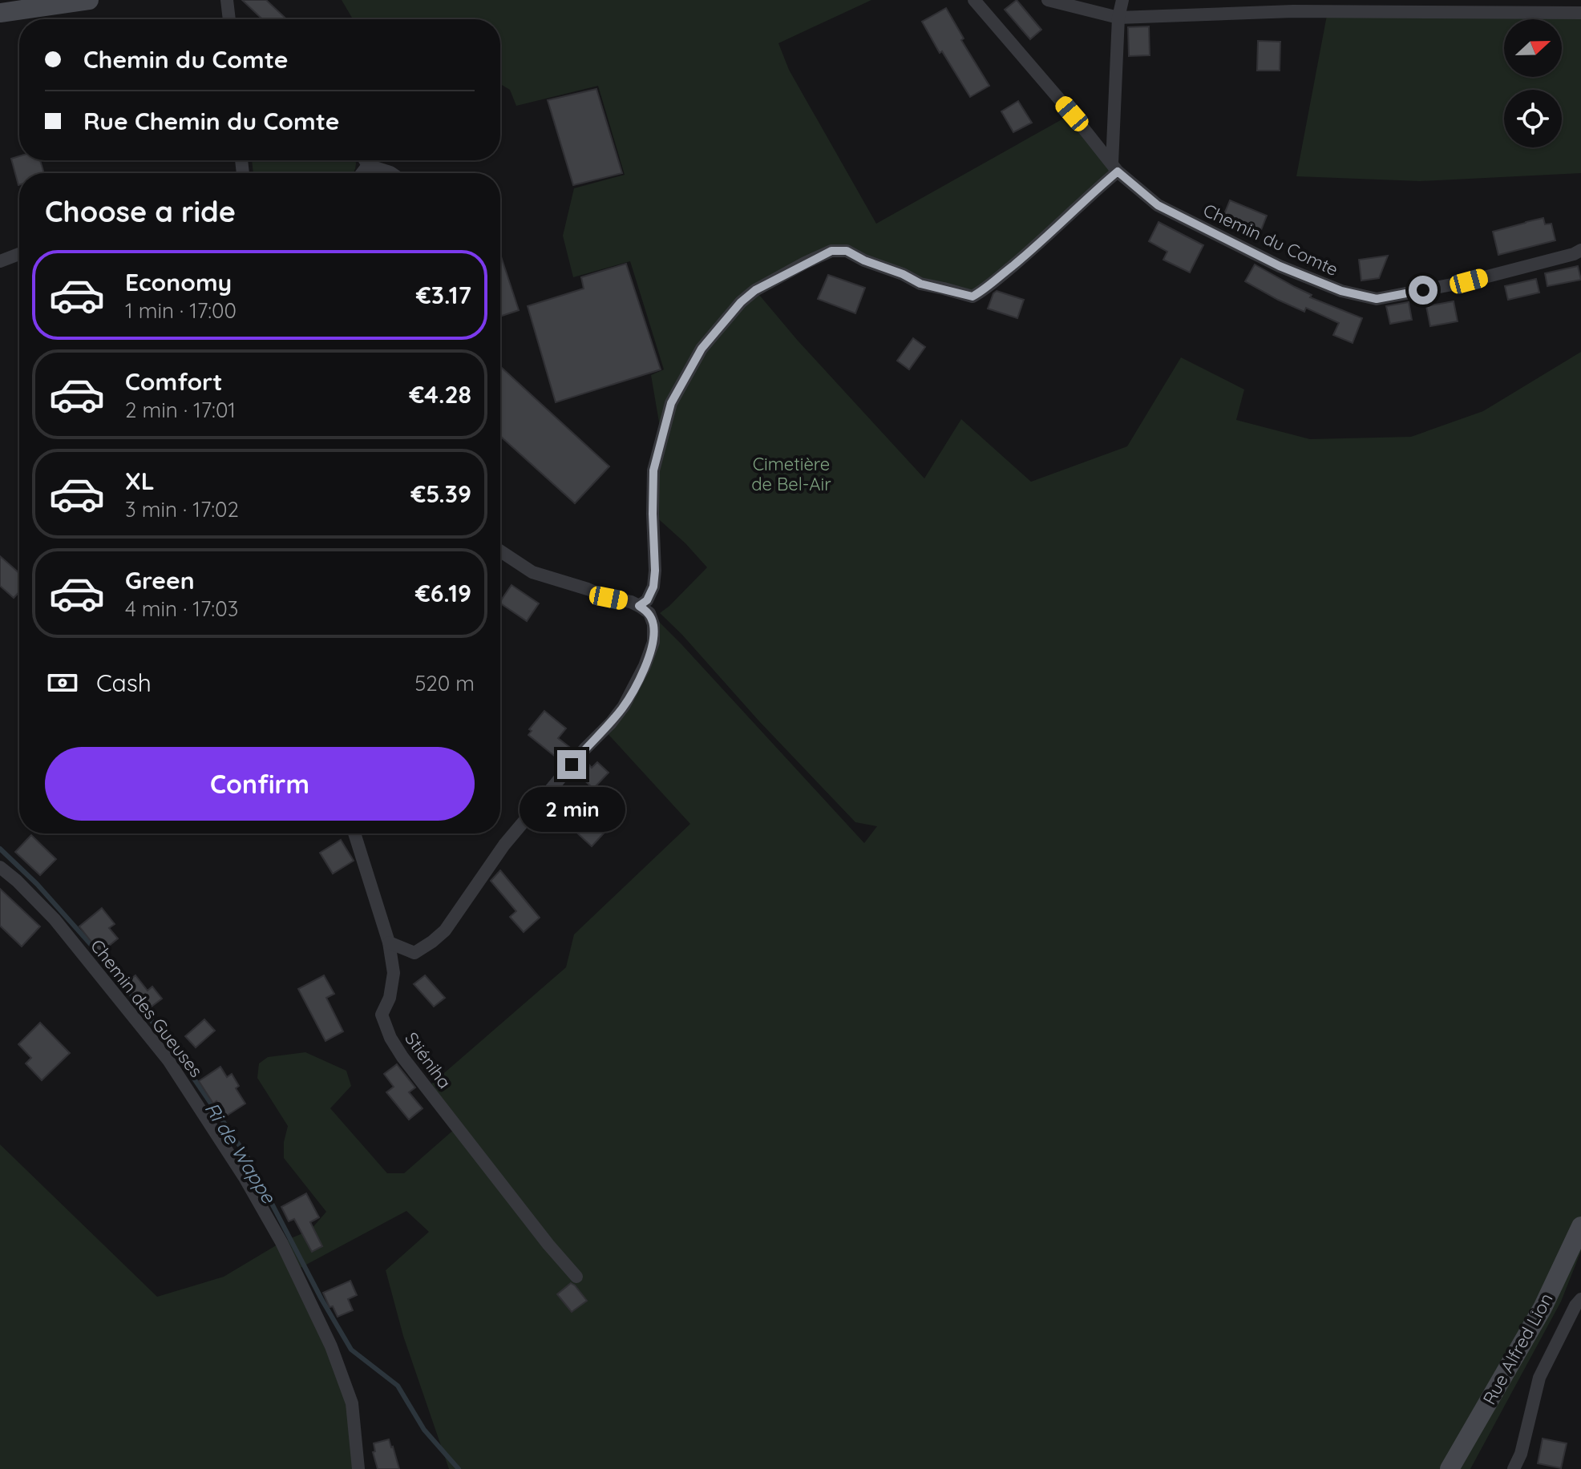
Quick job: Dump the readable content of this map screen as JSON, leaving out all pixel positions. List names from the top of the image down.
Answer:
{
  "streets": {
    "main road": ["Rue Alfred Lion"],
    "street": ["Chemin du Comte", "Chemin des Gueuses", "Stiéniha"]
  },
  "water": ["Ri de Wappe"],
  "parks": ["Cimetière de Bel-Air"],
  "north": "right",
  "page": {
    "banner": ["Chemin du Comte", "Rue Chemin du Comte"],
    "heading": "Choose a ride",
    "list": [
      {
        "name": "Economy",
        "note": "1 min · 17:00",
        "value": "€3.17"
      },
      {
        "name": "Comfort",
        "note": "2 min · 17:01",
        "value": "€4.28"
      },
      {
        "name": "XL",
        "note": "3 min · 17:02",
        "value": "€5.39"
      },
      {
        "name": "Green",
        "note": "4 min · 17:03",
        "value": "€6.19"
      }
    ],
    "pay": ["Cash", "520 m"],
    "buttons": "Confirm",
    "bubble": "2 min"
  }
}
